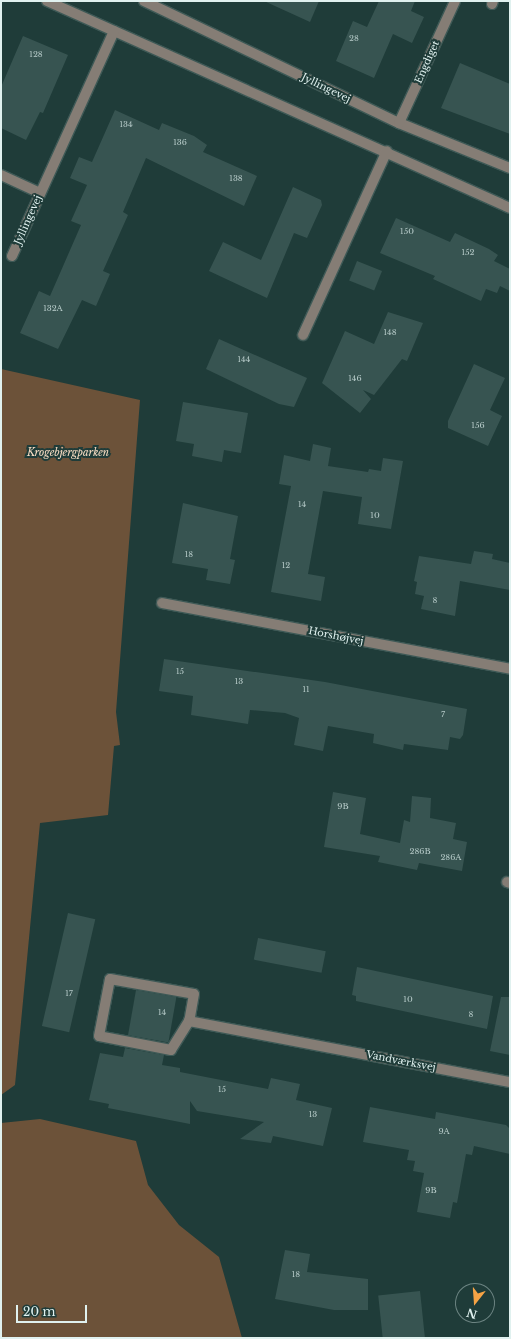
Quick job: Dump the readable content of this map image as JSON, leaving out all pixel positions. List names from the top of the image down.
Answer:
{
  "streets": {
    "street": [
      "Engdiget",
      "Jyllingevej",
      "Horshøjvej",
      "Vandværksvej"
    ]
  },
  "crossings": [
    ["Engdiget", "Jyllingevej"]
  ],
  "parks": ["Krogebjergparken"],
  "house_numbers": [
    "28",
    "128",
    "134",
    "136",
    "138",
    "150",
    "152",
    "132A",
    "148",
    "144",
    "146",
    "156",
    "14",
    "10",
    "18",
    "12",
    "8",
    "15",
    "13",
    "11",
    "7",
    "9B",
    "286B",
    "286A",
    "17",
    "10",
    "14",
    "8",
    "15",
    "13",
    "9A",
    "9B",
    "18"
  ],
  "scale_bar": "20 m",
  "north": "bottom"
}
